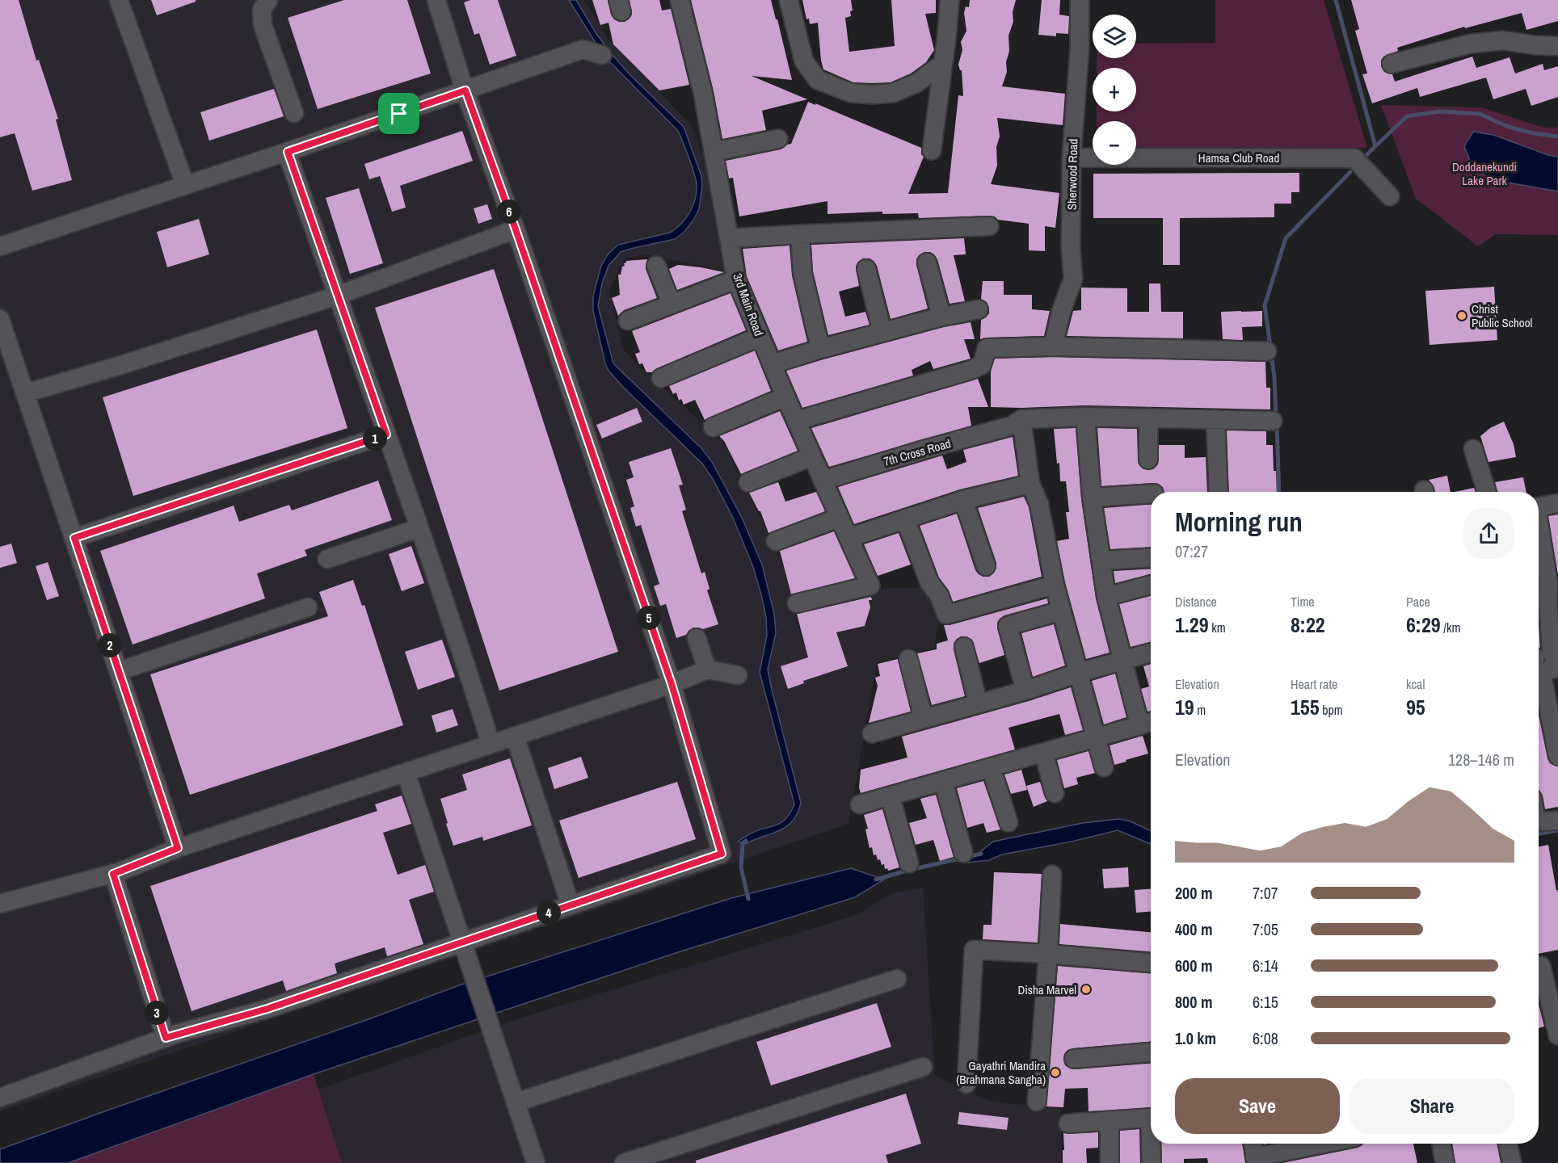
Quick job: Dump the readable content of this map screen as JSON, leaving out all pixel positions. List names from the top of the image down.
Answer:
{
  "streets": {
    "street": [
      "Hamsa Club Road",
      "Sherwood Road",
      "3rd Main Road",
      "7th Cross Road"
    ]
  },
  "crossings": [
    ["Hamsa Club Road", "Sherwood Road"],
    ["3rd Main Road", "7th Cross Road"]
  ],
  "parks": ["Doddanekundi Lake Park"],
  "places": ["Christ Public School", "Disha Marvel", "Gayathri Mandira (Brahmana Sangha)"],
  "page": {
    "map_buttons": ["+", "−"],
    "pins": [
      "6",
      "1",
      "5",
      "2",
      "4",
      "3"
    ],
    "heading": ["Morning run", "07:27"],
    "stats": [
      ["Distance", "1.29 km"],
      ["Time", "8:22"],
      ["Pace", "6:29 /km"],
      ["Elevation", "19 m"],
      ["Heart rate", "155 bpm"],
      ["kcal", "95"]
    ],
    "chart": ["Elevation", "128–146 m"],
    "list": [
      {
        "name": "200 m",
        "note": "7:07"
      },
      {
        "name": "400 m",
        "note": "7:05"
      },
      {
        "name": "600 m",
        "note": "6:14"
      },
      {
        "name": "800 m",
        "note": "6:15"
      },
      {
        "name": "1.0 km",
        "note": "6:08"
      }
    ],
    "buttons": ["Save", "Share"]
  }
}
